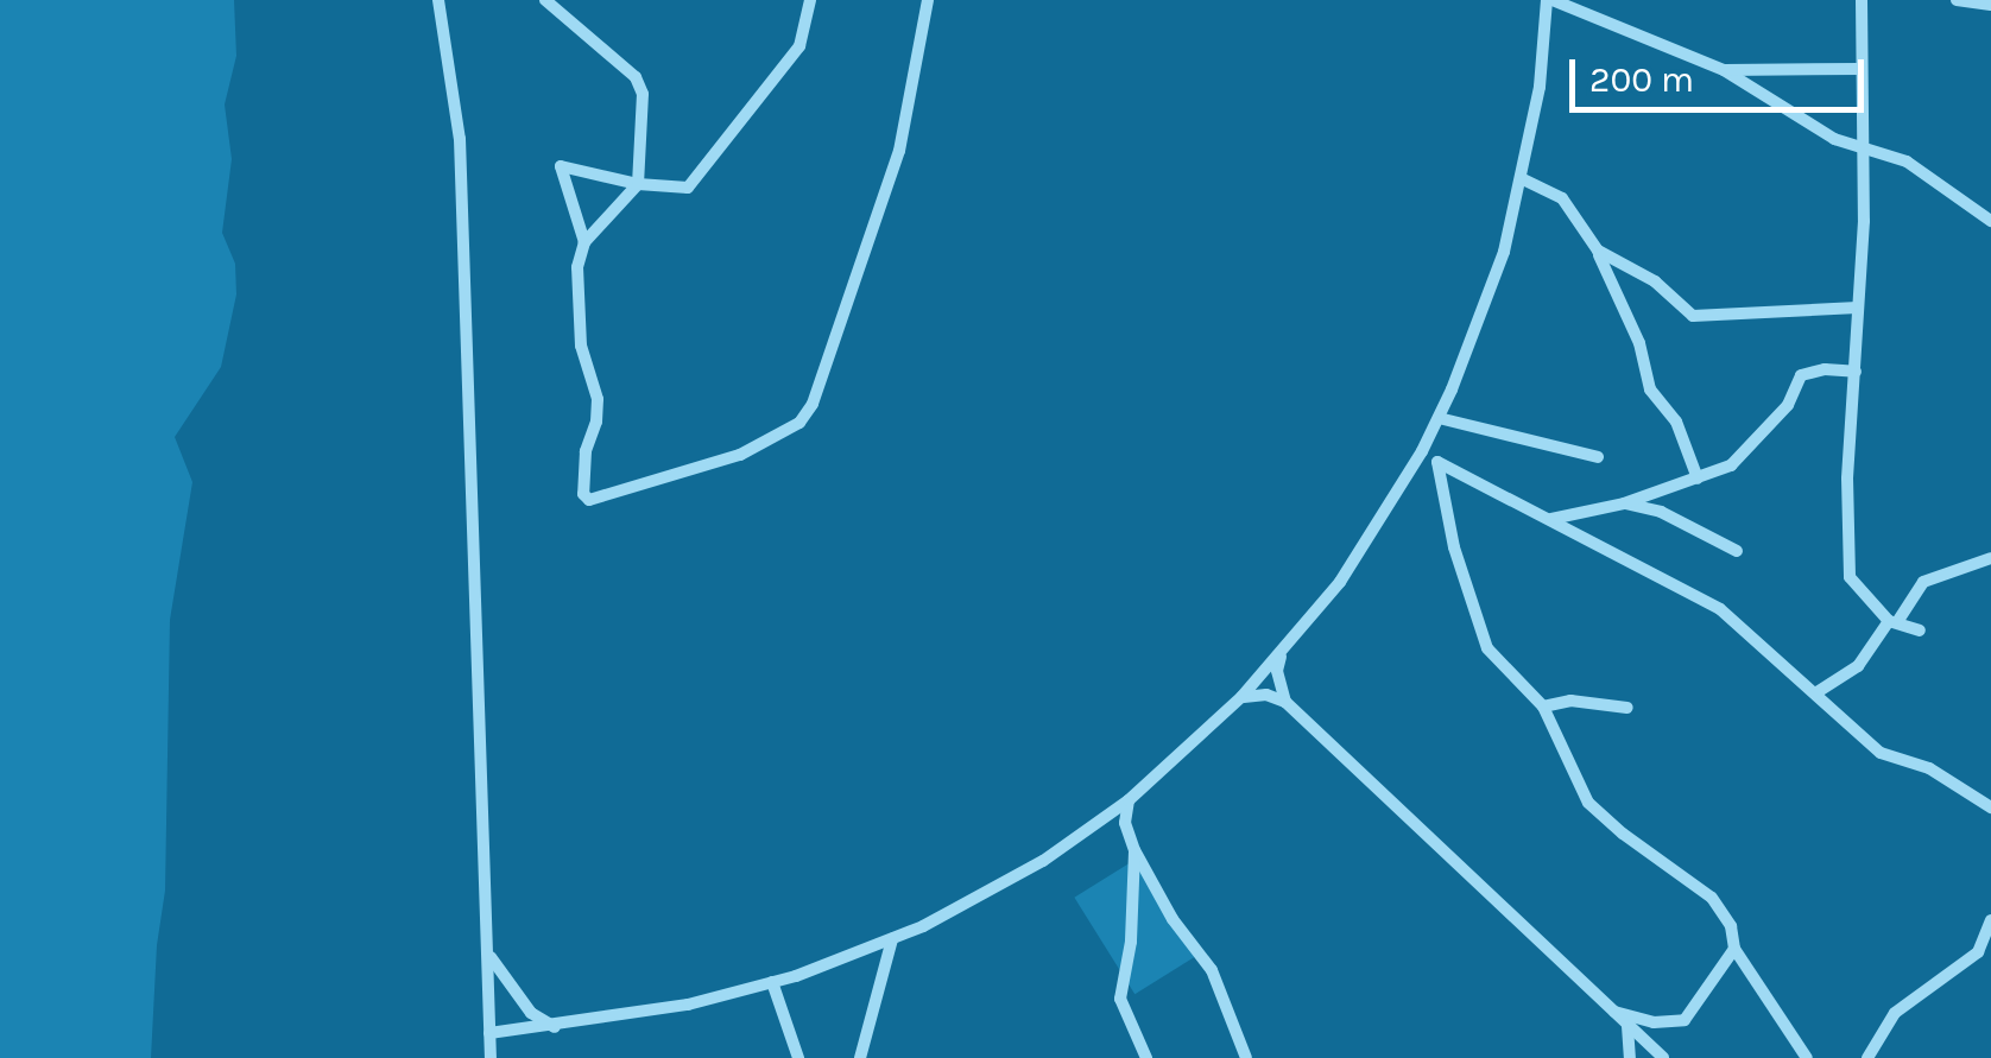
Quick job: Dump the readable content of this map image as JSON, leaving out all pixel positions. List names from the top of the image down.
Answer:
{
  "scale_bar": "200 m"
}
